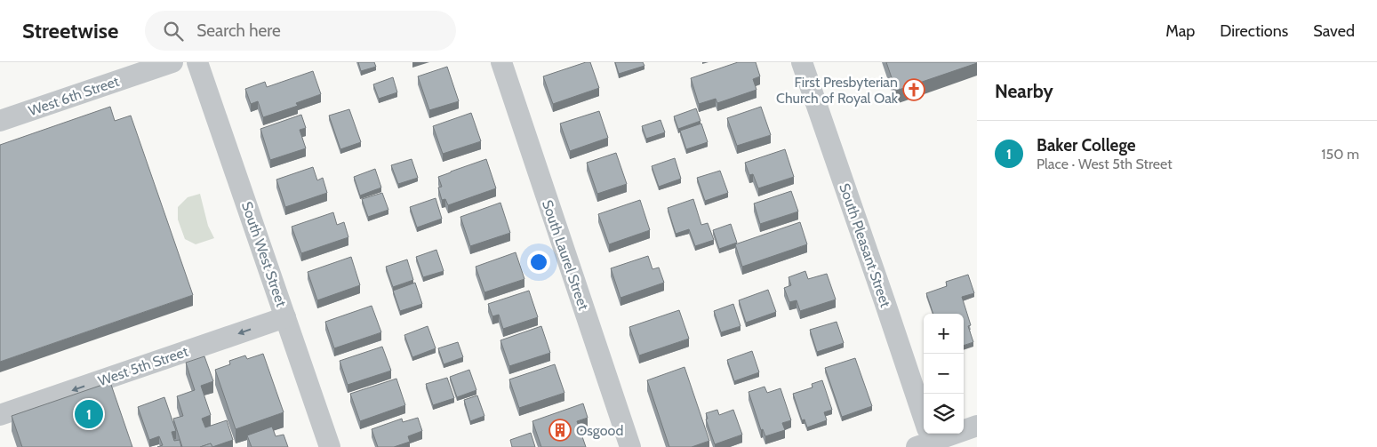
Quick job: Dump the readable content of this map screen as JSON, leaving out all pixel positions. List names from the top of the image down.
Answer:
{
  "streets": {
    "street": [
      "West 6th Street",
      "South Pleasant Street",
      "South West Street",
      "South Laurel Street",
      "West 5th Street"
    ]
  },
  "crossings": [
    ["South West Street", "West 5th Street"]
  ],
  "one_way": ["West 5th Street"],
  "places": {
    "church": ["First Presbyterian Church of Royal Oak"],
    "building": ["Osgood"]
  },
  "page": {
    "header": "Streetwise",
    "search": "Search here",
    "nav": ["Map", "Directions", "Saved"],
    "heading": "Nearby",
    "list": [
      {
        "mark": "1",
        "name": "Baker College",
        "note": "Place · West 5th Street",
        "value": "150 m"
      }
    ],
    "map_buttons": ["+", "−"],
    "pins": "1"
  }
}
